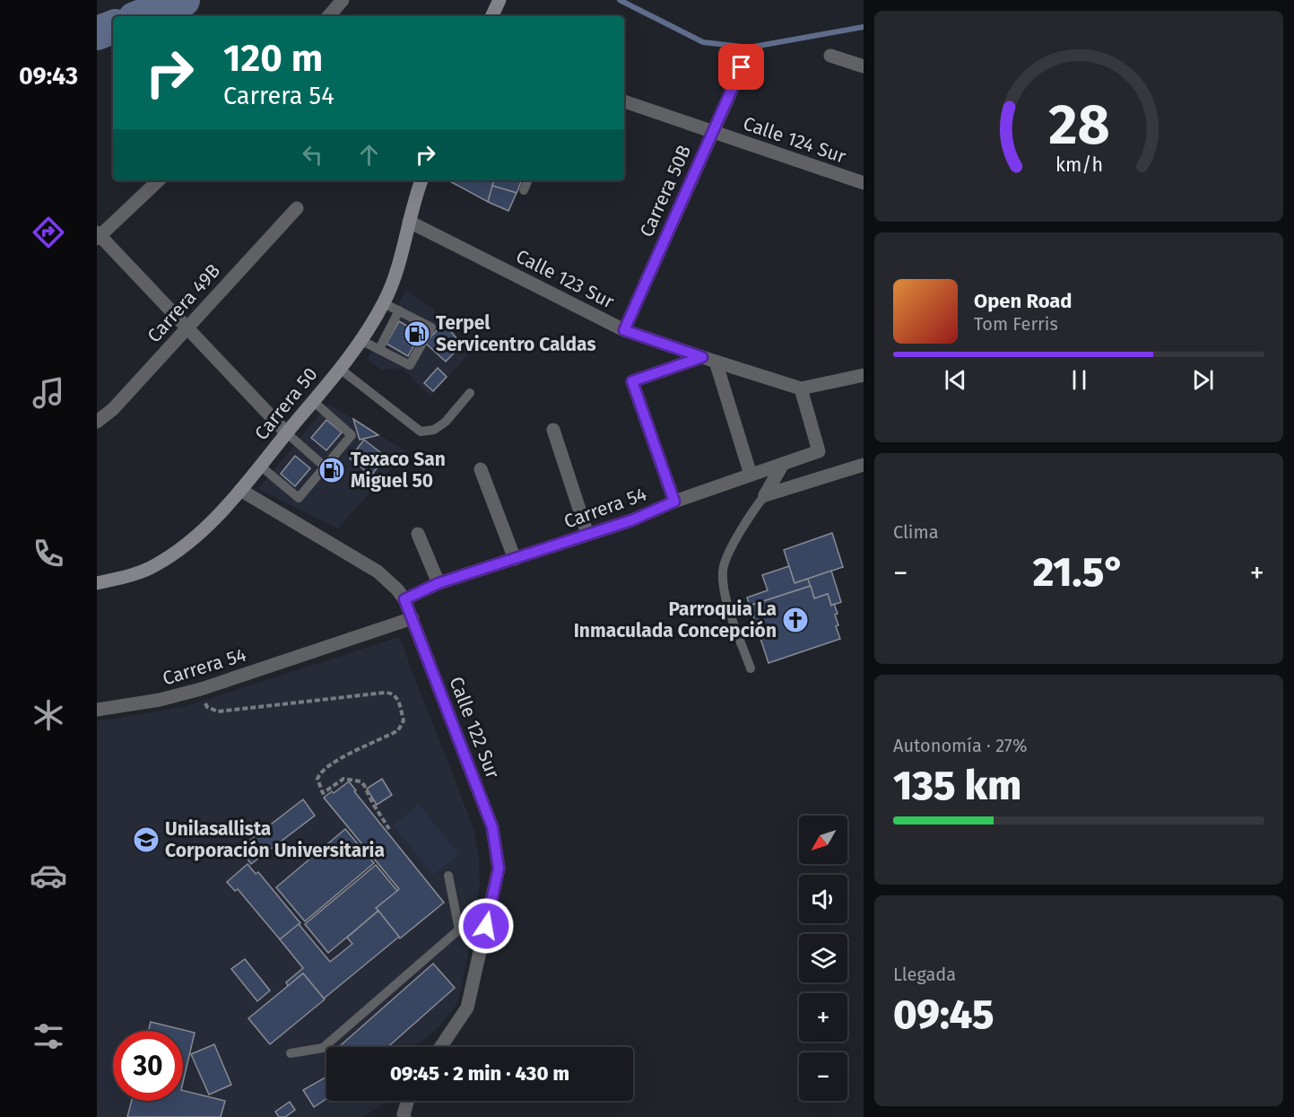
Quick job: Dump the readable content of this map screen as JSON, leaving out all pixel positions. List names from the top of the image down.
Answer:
{
  "streets": {
    "main road": ["Carrera 50"],
    "street": [
      "Calle 124 Sur",
      "Carrera 50B",
      "Calle 123 Sur",
      "Carrera 49B",
      "Carrera 54",
      "Calle 122 Sur"
    ]
  },
  "crossings": [
    ["Calle 124 Sur", "Carrera 50B"],
    ["Carrera 50B", "Calle 123 Sur"],
    ["Calle 123 Sur", "Carrera 50"],
    ["Calle 123 Sur", "Carrera 54"],
    ["Carrera 50", "Calle 122 Sur"],
    ["Carrera 54", "Calle 122 Sur"]
  ],
  "places": {
    "fuel station": ["Terpel Servicentro Caldas", "Texaco San Miguel 50"],
    "church": ["Parroquia La Inmaculada Concepción"],
    "school or university": ["Unilasallista Corporación Universitaria"]
  },
  "north": "bottom left",
  "page": {
    "tabs": "09:43",
    "turn": ["120 m", "Carrera 54"],
    "song": ["Open Road", "Tom Ferris"],
    "tile": [
      "Clima",
      ["Autonomía · 27%", "135 km"],
      ["Llegada", "09:45"]
    ],
    "heat": ["−", "21.5°", "+"],
    "map_buttons": ["+", "−"],
    "limit": "30",
    "trip": "09:45 · 2 min · 430 m",
    "gauge": ["28", "km/h"]
  }
}
